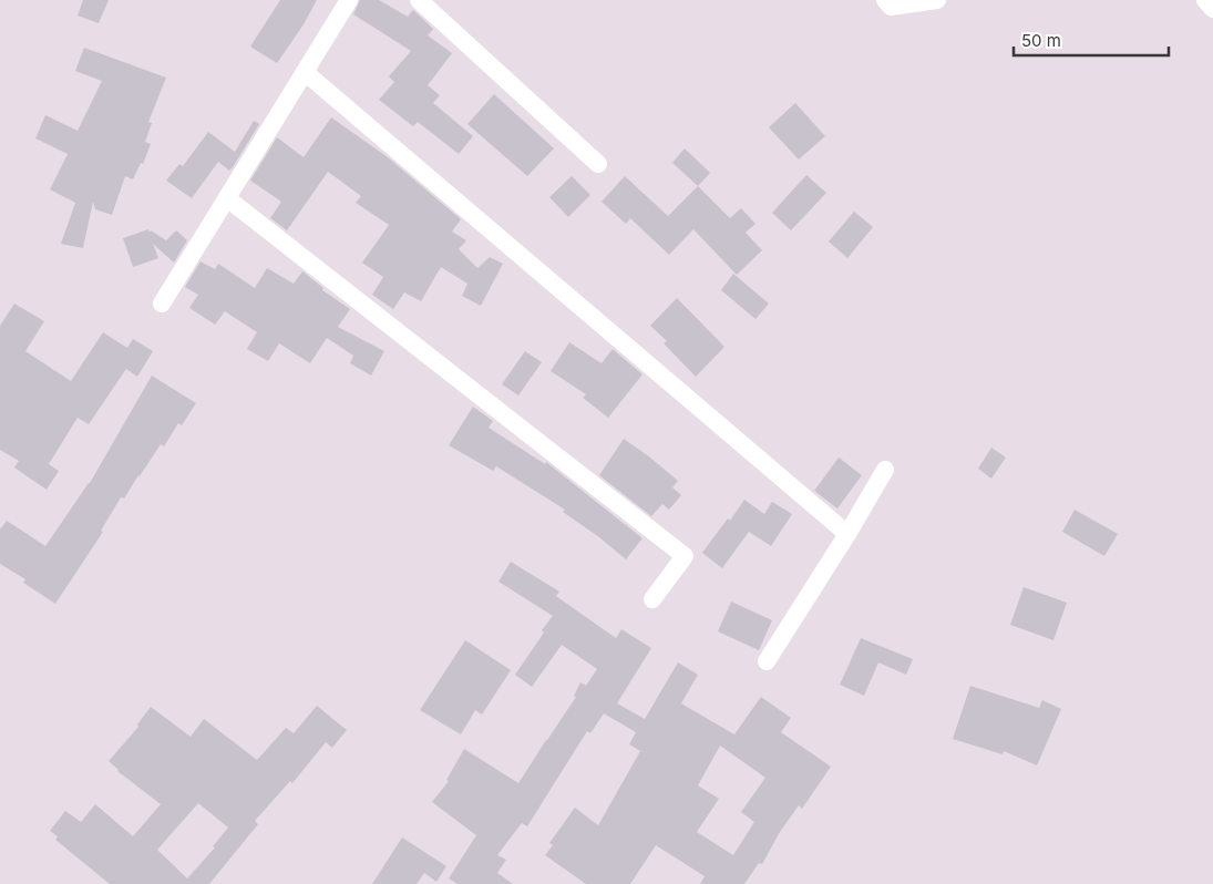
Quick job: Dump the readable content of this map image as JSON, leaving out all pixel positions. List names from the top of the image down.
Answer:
{
  "scale_bar": "50 m"
}
